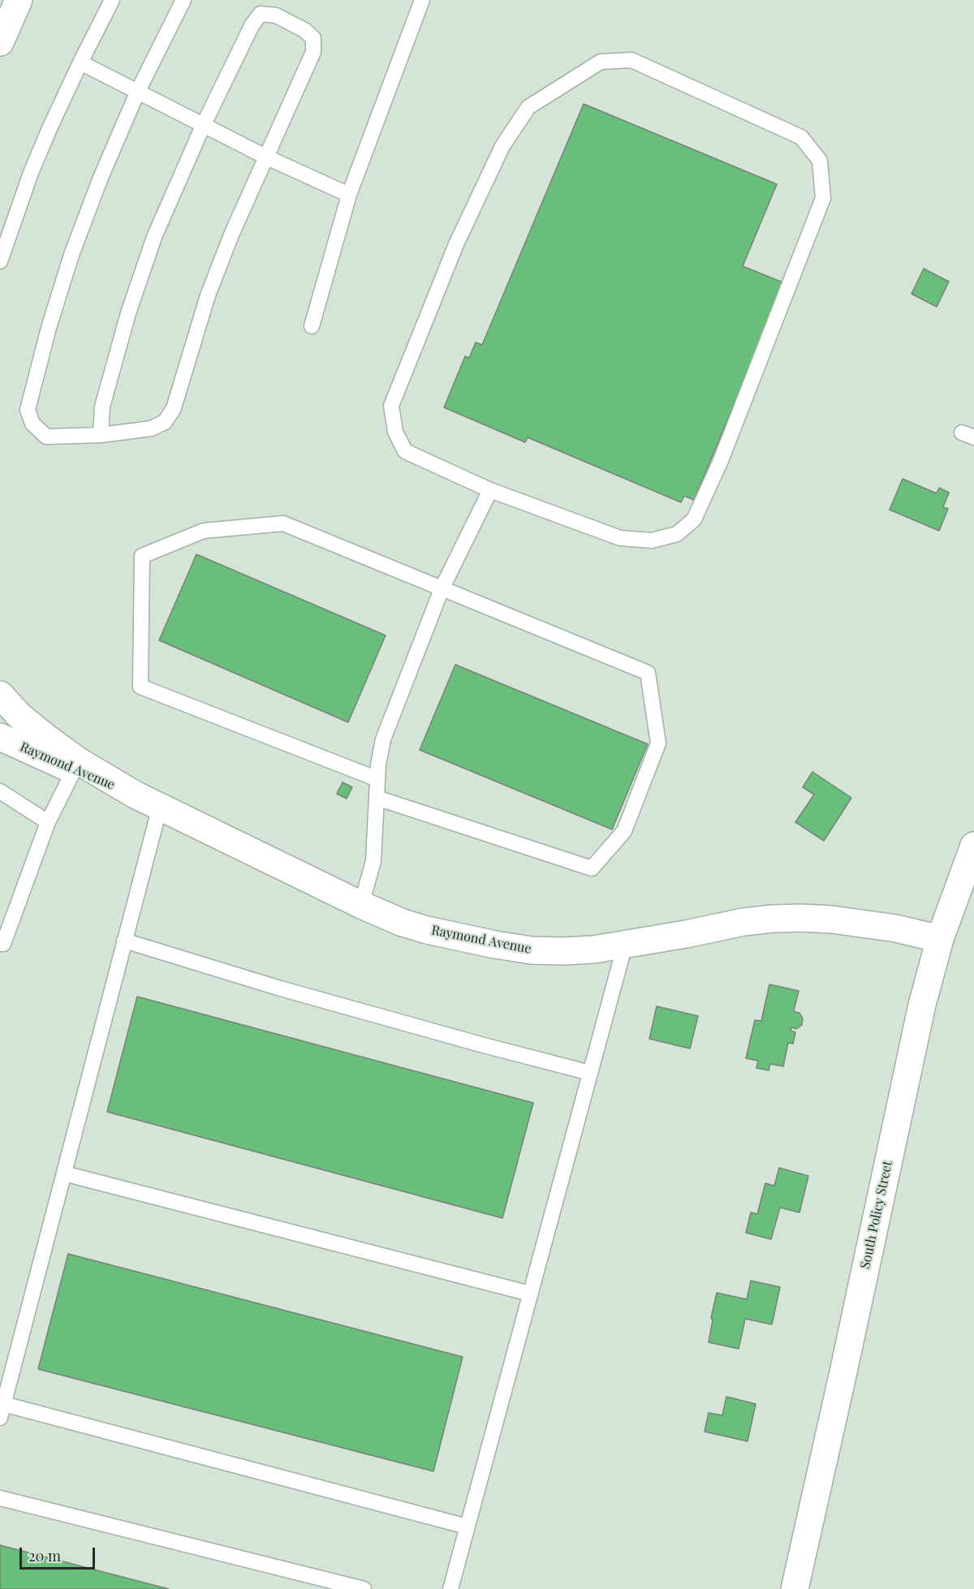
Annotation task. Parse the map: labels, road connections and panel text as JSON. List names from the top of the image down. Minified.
{"streets":{"main road":["Raymond Avenue","South Policy Street"]},"crossings":[["Raymond Avenue","South Policy Street"]],"scale_bar":"20 m"}
